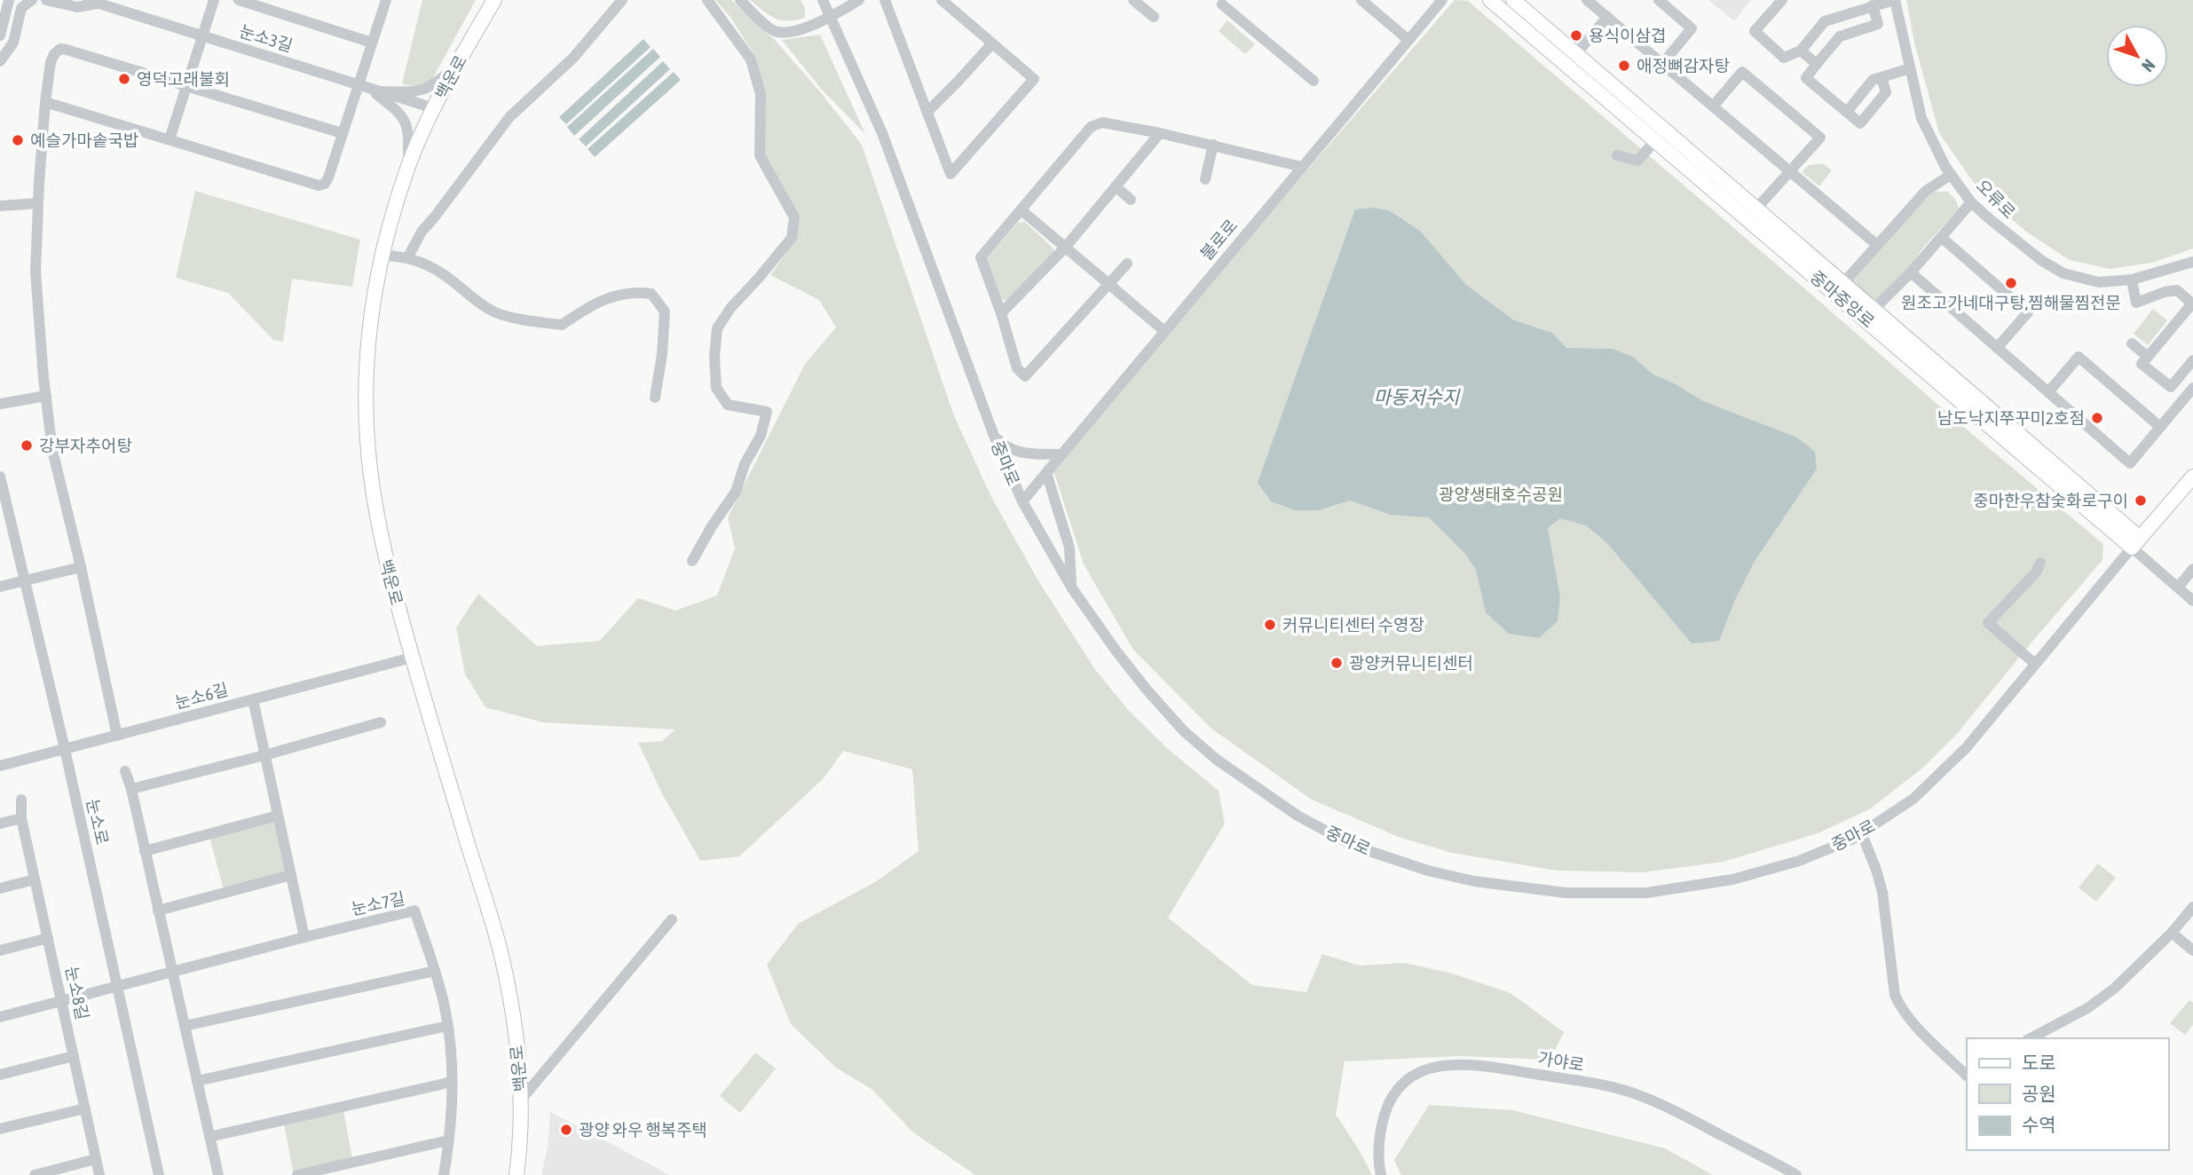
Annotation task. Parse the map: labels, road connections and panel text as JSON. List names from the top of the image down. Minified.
{"streets":{"main road":["백운로","중마중앙로","중마로"],"street":["눈소3길","오류로","불로로","눈소6길","눈소로","눈소7길","눈소8길","가야로"]},"crossings":[["눈소3길","백운로"],["백운로","눈소6길"],["불로로","중마로"],["중마중앙로","중마로"],["눈소6길","눈소로"]],"water":["마동저수지"],"parks":["광양생태호수공원"],"places":["용식이삼겹","애정뼈감자탕","영덕고래불회","예슬가마솥국밥","원조고가네대구탕,찜해물찜전문","남도낙지쭈꾸미2호점","강부자추어탕","중마한우참숯화로구이","커뮤니티센터 수영장","광양커뮤니티센터","광양 와우 행복주택"],"legend":["도로","공원","수역"],"north":"bottom right"}
